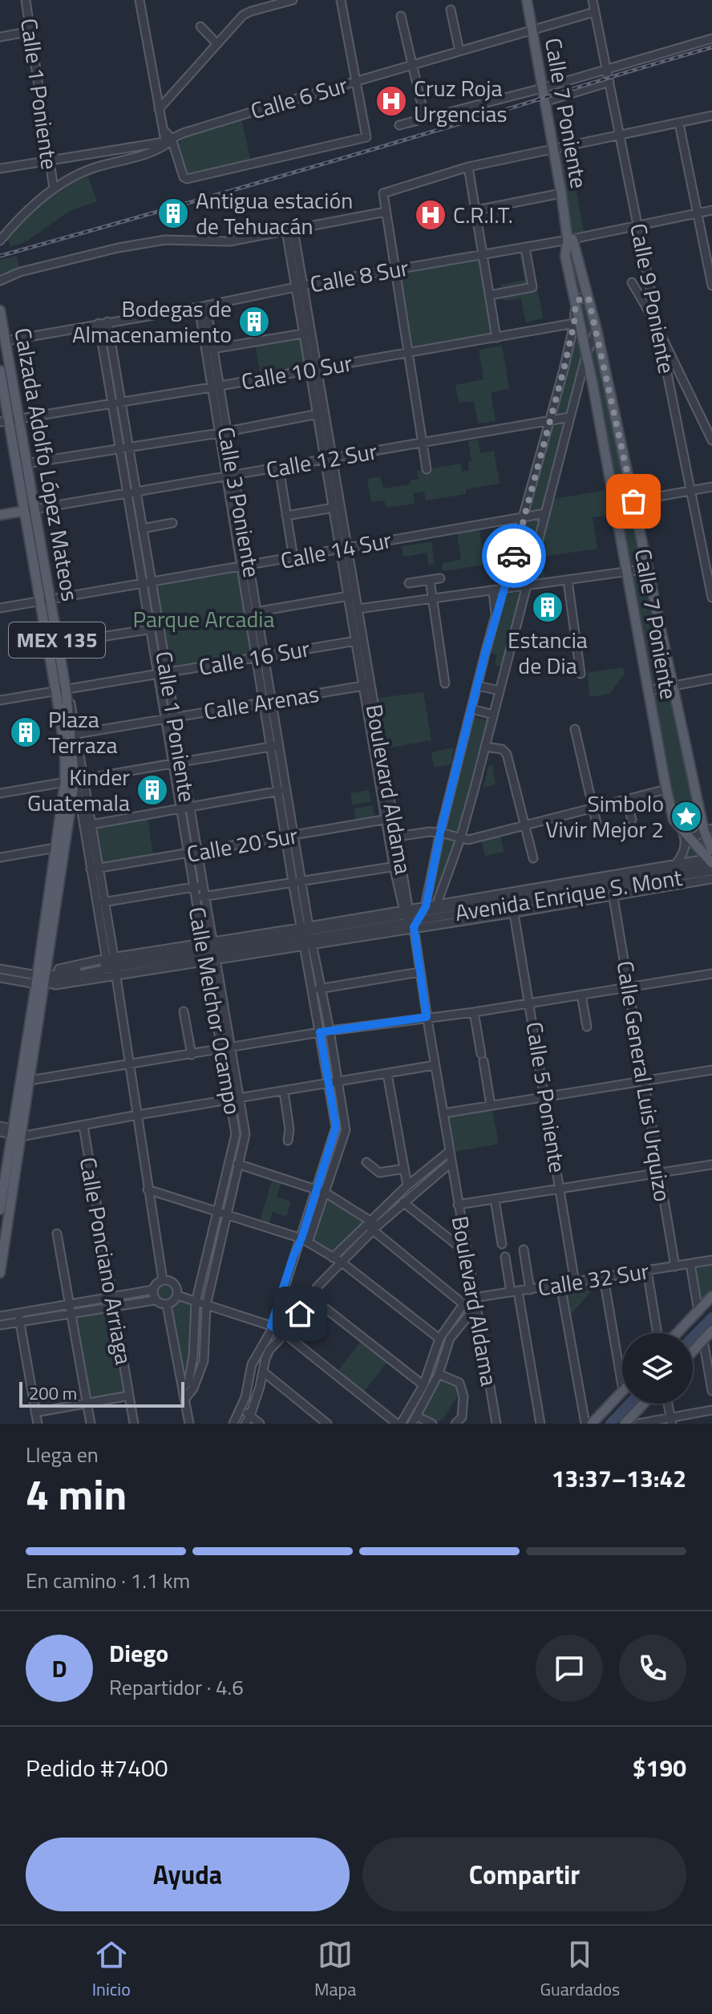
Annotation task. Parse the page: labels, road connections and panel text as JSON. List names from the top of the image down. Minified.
{"streets":{"main road":["Calle 7 Poniente","Calzada Adolfo López Mateos","MEX 135"],"street":["Calle 1 Poniente","Calle 6 Sur","Calle 8 Sur","Calle 9 Poniente","Calle 10 Sur","Calle 12 Sur","Calle 3 Poniente","Calle 14 Sur","Calle 16 Sur","Calle Arenas","Boulevard Aldama","Calle 20 Sur","Avenida Enrique S. Mont","Calle Melchor Ocampo","Calle General Luis Urquizo","Calle 5 Poniente","Calle Ponciano Arriaga","Calle 32 Sur"]},"crossings":[["Calle 1 Poniente","Calle 6 Sur"],["Calle 1 Poniente","Calle 8 Sur"],["Calle 1 Poniente","Calle 10 Sur"],["Calle 1 Poniente","Calle 12 Sur"],["Calle 1 Poniente","Calle 14 Sur"],["Calle 1 Poniente","Calle 16 Sur"],["Calle 1 Poniente","Calle Arenas"],["Calle 1 Poniente","Calle Melchor Ocampo"],["Calle 6 Sur","Calle 7 Poniente"],["Calle 6 Sur","Calle 9 Poniente"],["Calle 7 Poniente","Calle 8 Sur"],["Calle 7 Poniente","Avenida Enrique S. Mont"],["Calle 8 Sur","Calle 9 Poniente"],["Calle 8 Sur","Calzada Adolfo López Mateos"],["Calle 8 Sur","Calle 3 Poniente"],["Calle 8 Sur","Boulevard Aldama"],["Calle 10 Sur","Calzada Adolfo López Mateos"],["Calle 10 Sur","Calle 3 Poniente"],["Calle 10 Sur","Boulevard Aldama"],["Calle 12 Sur","Calzada Adolfo López Mateos"],["Calle 12 Sur","Calle 3 Poniente"],["Calle 12 Sur","Boulevard Aldama"],["Calzada Adolfo López Mateos","Calle 14 Sur"],["Calzada Adolfo López Mateos","Calle 16 Sur"],["Calle 3 Poniente","Calle 14 Sur"],["Calle 14 Sur","Boulevard Aldama"],["Calle 16 Sur","Boulevard Aldama"],["Calle Arenas","Boulevard Aldama"],["Boulevard Aldama","Calle 20 Sur"],["Boulevard Aldama","Avenida Enrique S. Mont"],["Boulevard Aldama","Calle 32 Sur"],["Calle 20 Sur","Calle Melchor Ocampo"],["Avenida Enrique S. Mont","Calle General Luis Urquizo"],["Avenida Enrique S. Mont","Calle 5 Poniente"],["Calle General Luis Urquizo","Calle 32 Sur"],["Calle 5 Poniente","Calle 32 Sur"]],"parks":["Parque Arcadia"],"places":{"hospital":["Cruz Roja Urgencias","C.R.I.T."],"building":["Antigua estación de Tehuacán","Bodegas de Almacenamiento","Estancia de Dia","Plaza Terraza","Kinder Guatemala"],"place":["Simbolo Vivir Mejor 2"]},"scale_bar":"200 m","page":{"scale":"200 m","heading":["4 min","Llega en","13:37–13:42"],"panel":["Diego","Repartidor · 4.6","Pedido #7400","$190"],"bar":"En camino · 1.1 km","round":"D","buttons":["Ayuda","Compartir"],"tabs":["Inicio","Mapa","Guardados"]}}
